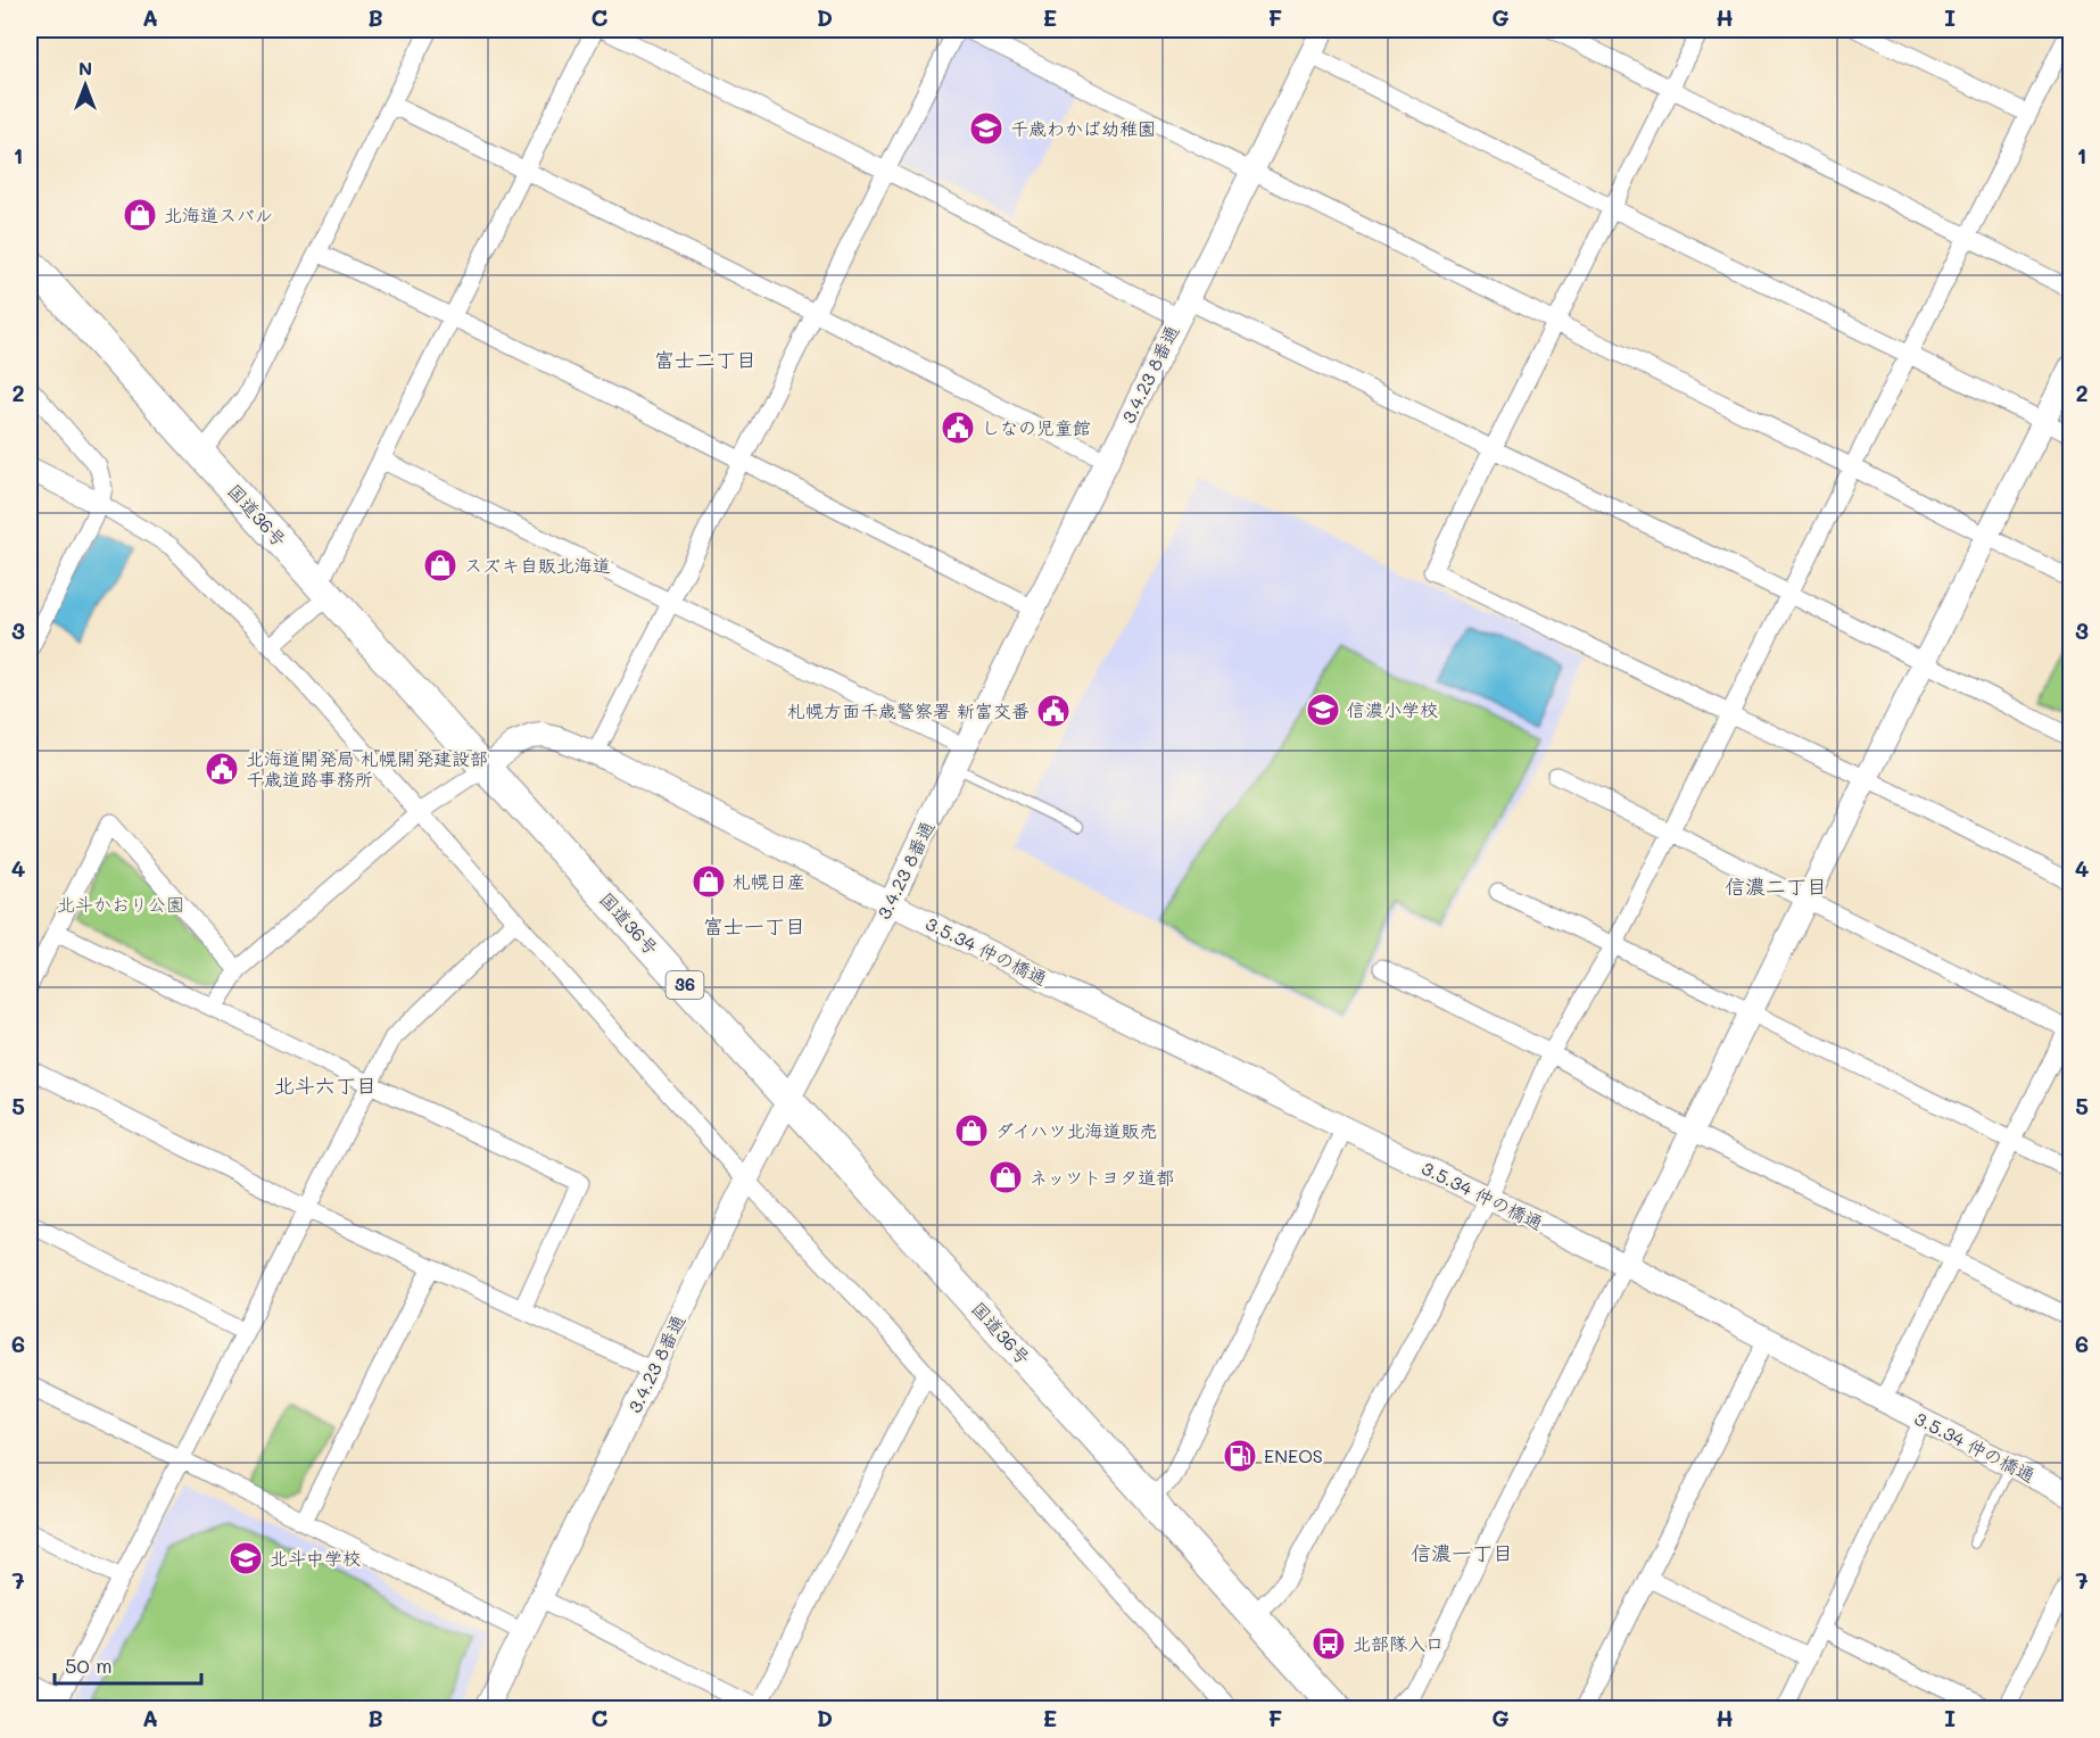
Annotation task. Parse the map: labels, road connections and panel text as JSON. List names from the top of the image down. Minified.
{"streets":{"highway":["国道36号","36"],"street":["3.4.23 8番通","3.5.34 仲の橋通"]},"crossings":[["3.4.23 8番通","国道36号"],["3.4.23 8番通","3.5.34 仲の橋通"],["国道36号","3.5.34 仲の橋通"]],"districts":["富士二丁目","信濃二丁目","富士一丁目","北斗六丁目","信濃一丁目"],"parks":["北斗かおり公園"],"places":{"school or university":["千歳わかば幼稚園","信濃小学校","北斗中学校"],"shop":["北海道スバル","スズキ自販北海道","札幌日産","ダイハツ北海道販売","ネッツトヨタ道都"],"public building":["しなの児童館","札幌方面千歳警察署 新富交番","北海道開発局 札幌開発建設部 千歳道路事務所"],"fuel station":["ENEOS"],"bus stop":["北部隊入口"]},"scale_bar":"50 m","north":"top","grid":{"columns":["A","B","C","D","E","F","G","H","I"],"rows":["1","2","3","4","5","6","7"]}}
